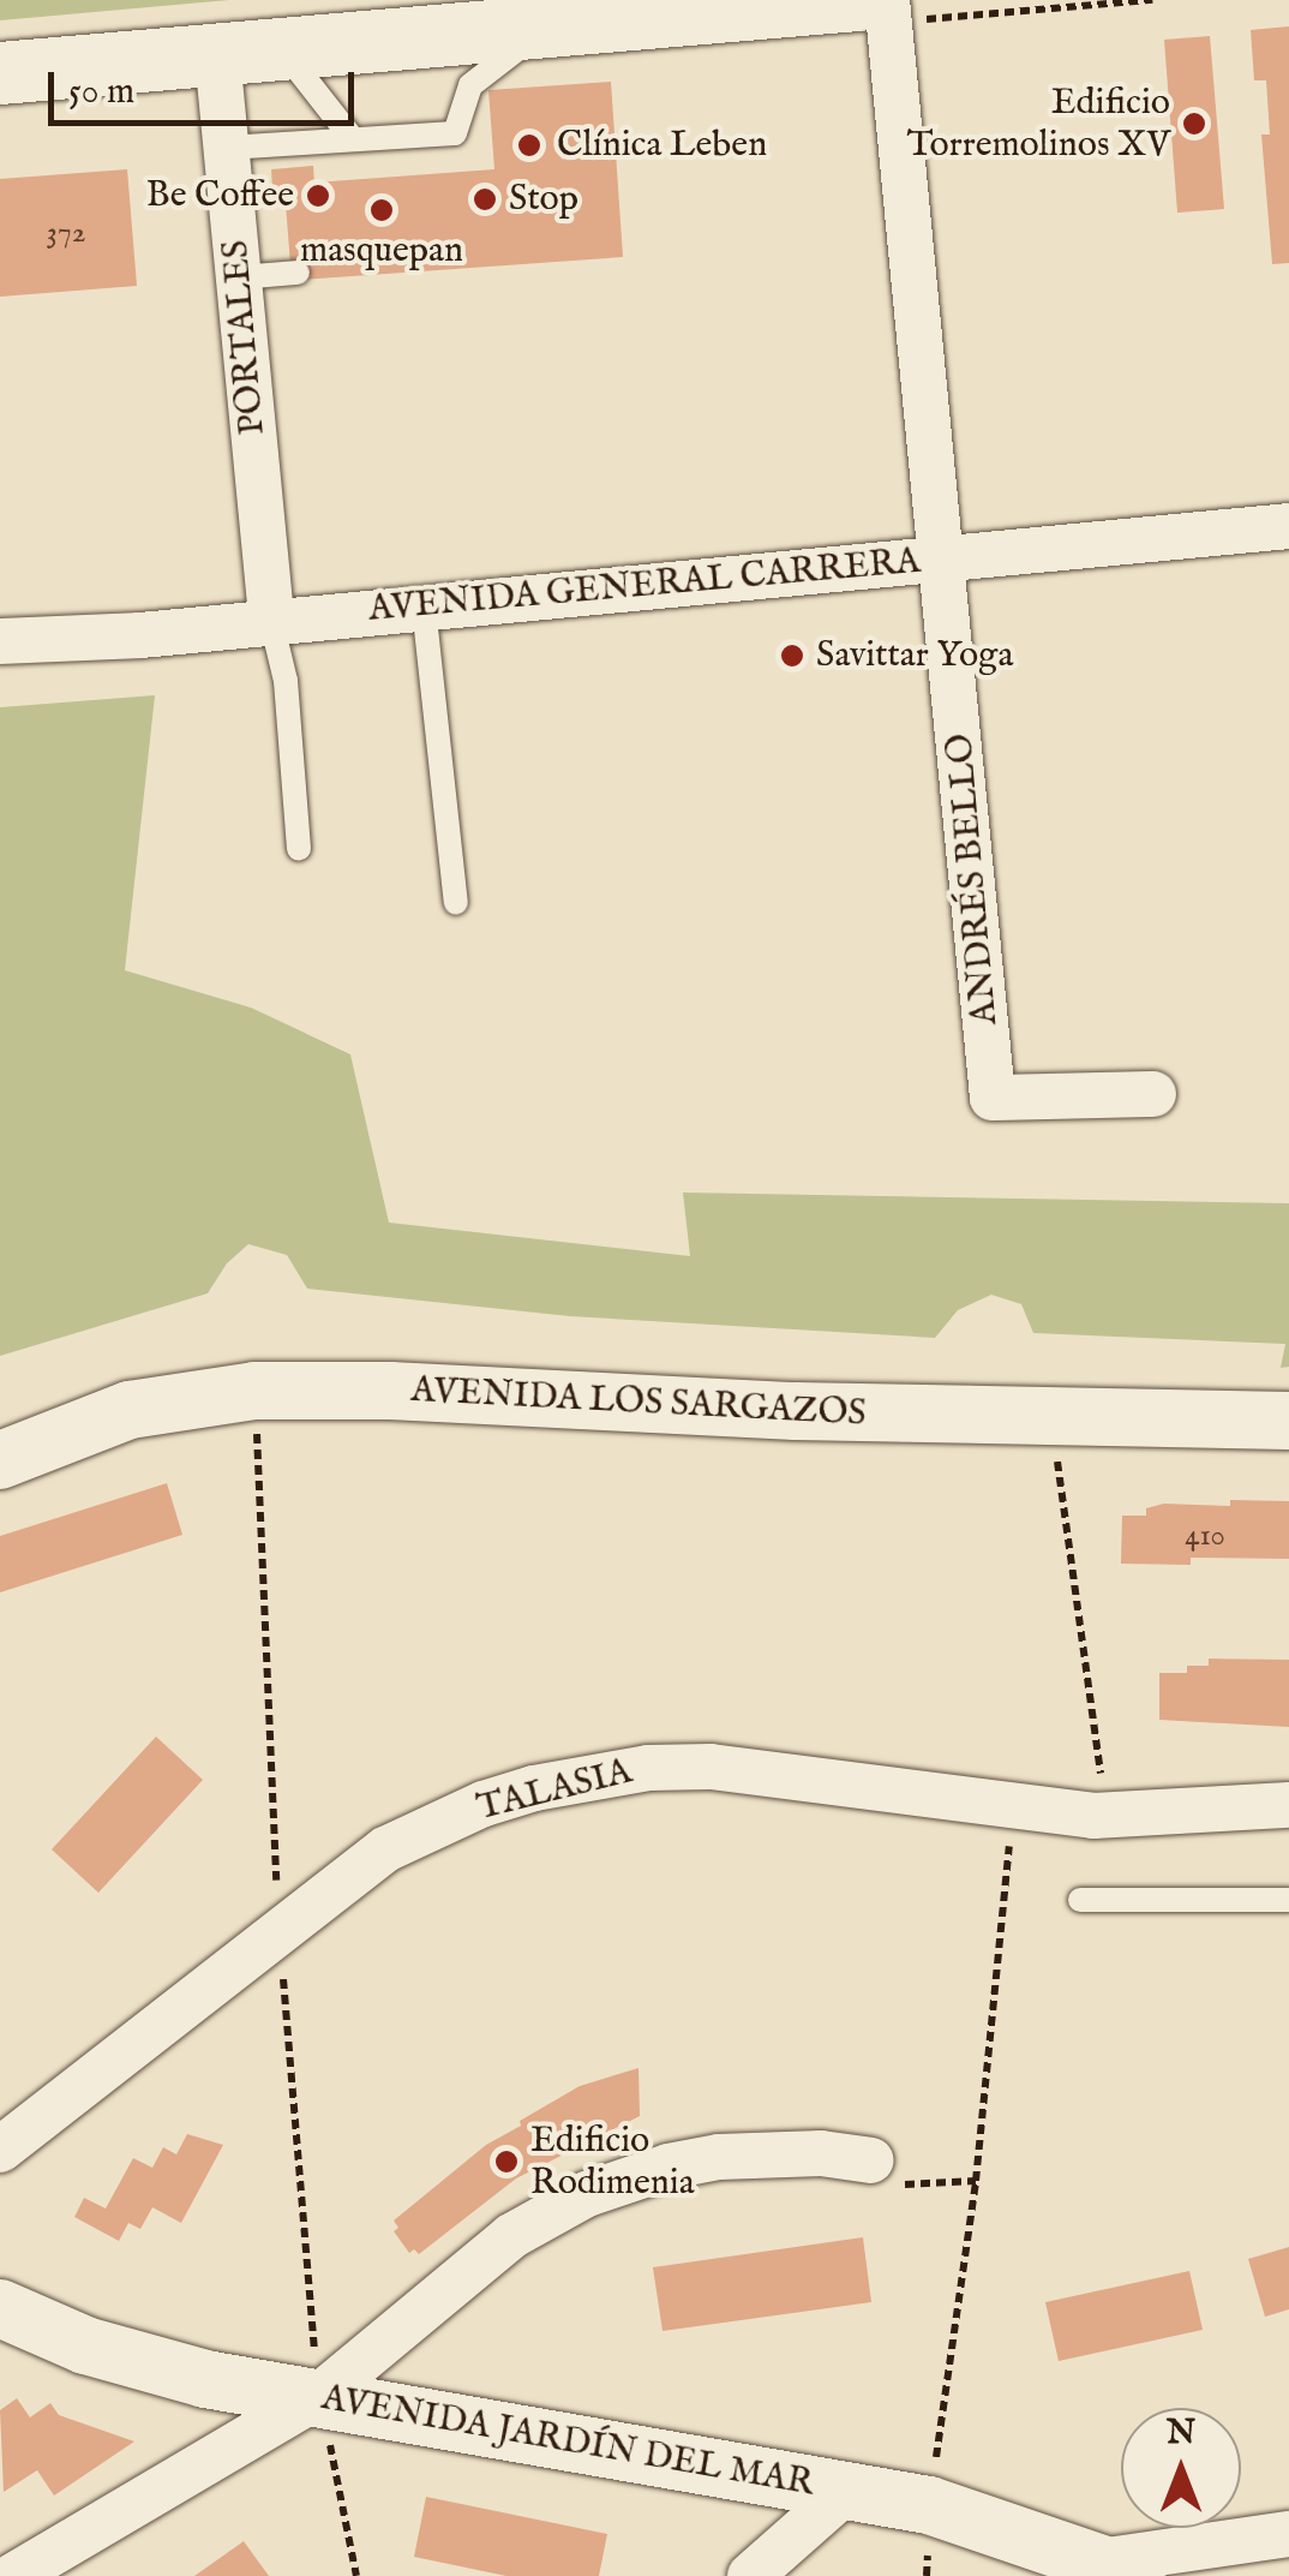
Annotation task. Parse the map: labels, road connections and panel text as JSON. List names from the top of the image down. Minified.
{"streets":{"street":["PORTALES","AVENIDA GENERAL CARRERA","ANDRÉS BELLO","AVENIDA LOS SARGAZOS","TALASIA","AVENIDA JARDÍN DEL MAR"]},"crossings":[["PORTALES","AVENIDA GENERAL CARRERA"],["AVENIDA GENERAL CARRERA","ANDRÉS BELLO"]],"places":["Edificio Torremolinos XV","Clínica Leben","Be Coffee","Stop","masquepan","Savittar Yoga","Edificio Rodimenia"],"house_numbers":["372","410"],"scale_bar":"50 m","north":"top"}
